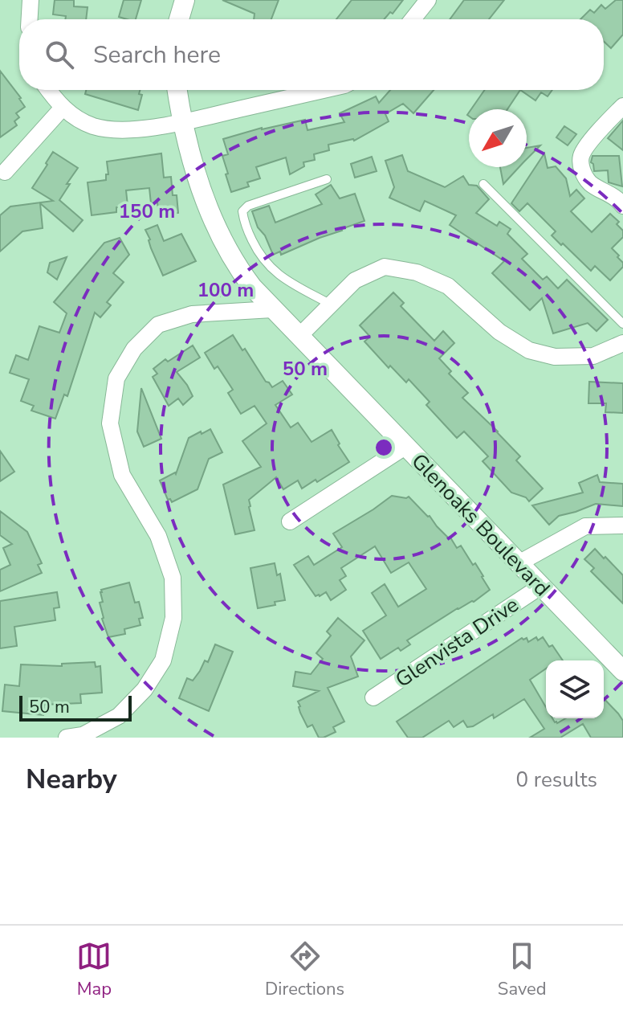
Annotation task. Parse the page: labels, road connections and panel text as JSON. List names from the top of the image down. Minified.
{"streets":{"street":["Glenoaks Boulevard","Glenvista Drive"]},"crossings":[["Glenoaks Boulevard","Glenvista Drive"]],"scale_bar":"50 m","north":"bottom left","page":{"search":"Search here","scale":"50 m","heading":["Nearby","0 results"],"nav":["Map","Directions","Saved"]},"rings":["150 m","100 m","50 m"]}
